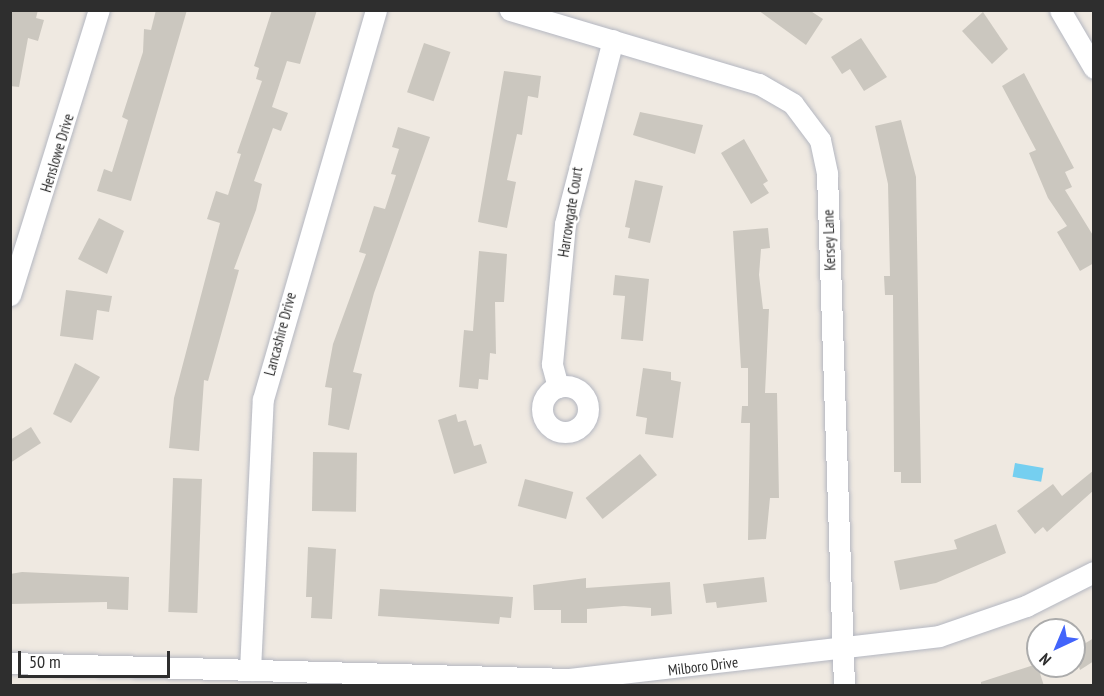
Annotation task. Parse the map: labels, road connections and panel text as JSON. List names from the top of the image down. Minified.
{"streets":{"street":["Henslowe Drive","Harrowgate Court","Kersey Lane","Lancashire Drive","Milboro Drive"]},"crossings":[["Harrowgate Court","Kersey Lane"],["Kersey Lane","Milboro Drive"],["Lancashire Drive","Milboro Drive"]],"scale_bar":"50 m","north":"bottom left"}
